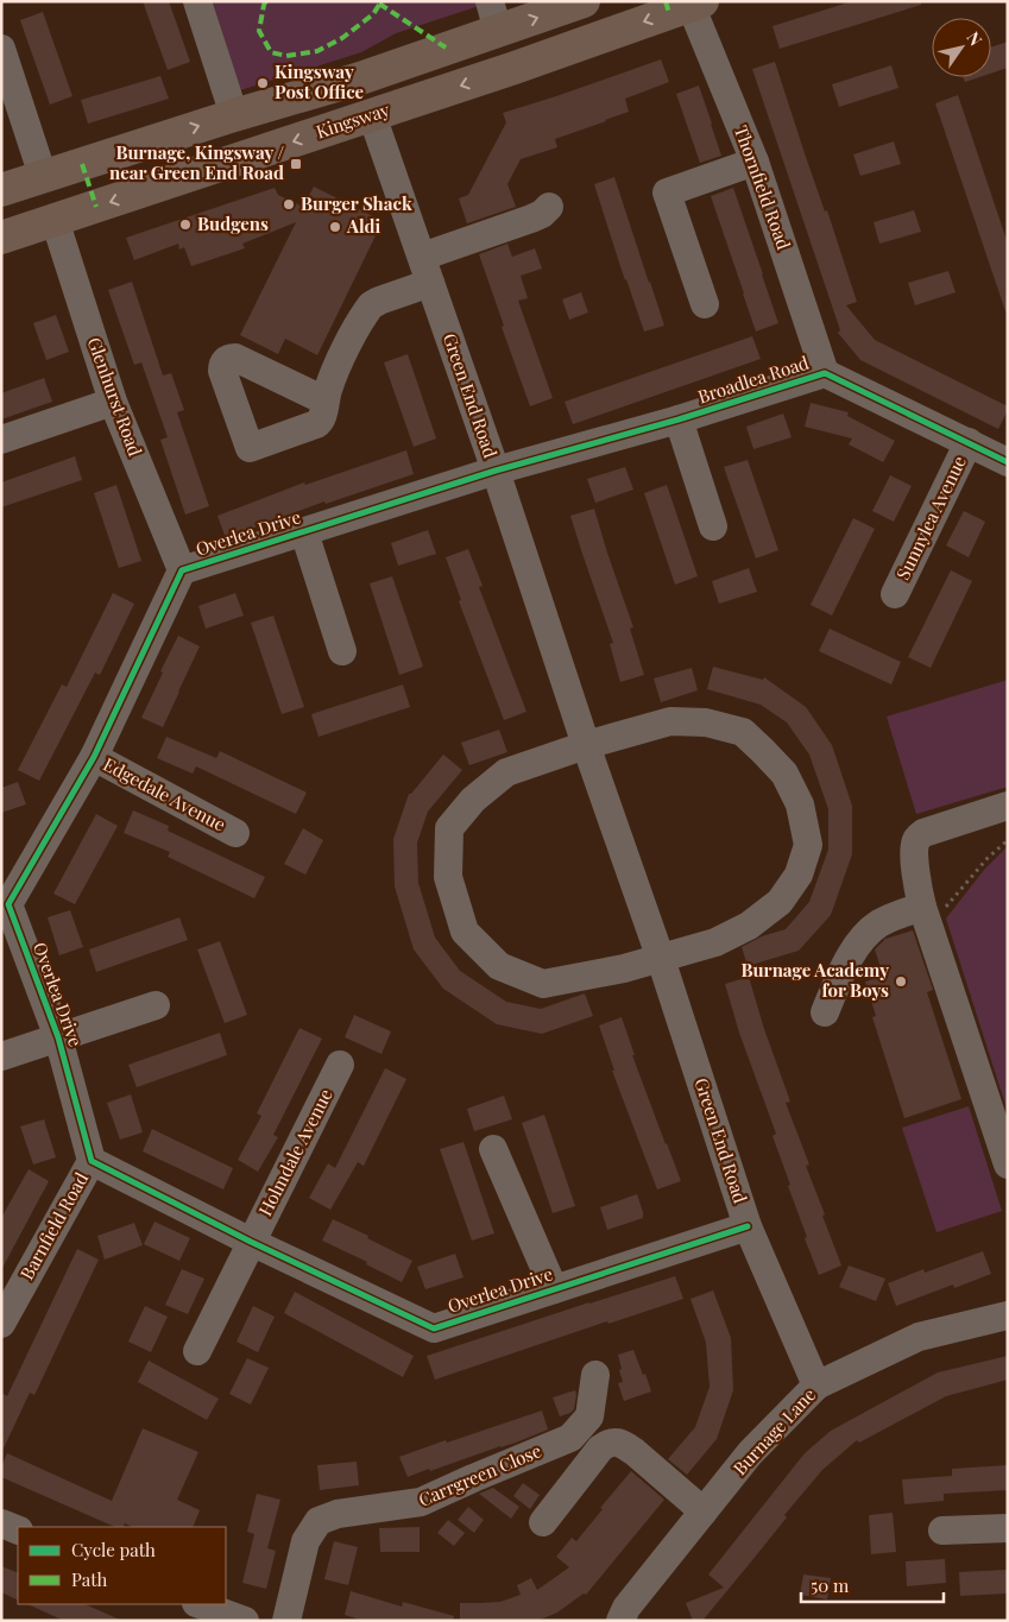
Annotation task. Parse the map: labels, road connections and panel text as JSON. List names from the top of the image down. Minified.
{"streets":{"highway":["Kingsway"],"street":["Thornfield Road","Broadlea Road","Green End Road","Glenhurst Road","Sunnylea Avenue","Overlea Drive","Edgedale Avenue","Holmdale Avenue","Barnfield Road","Burnage Lane","Carrgreen Close"]},"crossings":[["Kingsway","Thornfield Road"],["Kingsway","Green End Road"],["Kingsway","Glenhurst Road"],["Thornfield Road","Broadlea Road"],["Broadlea Road","Green End Road"],["Broadlea Road","Sunnylea Avenue"],["Broadlea Road","Overlea Drive"],["Green End Road","Overlea Drive"],["Green End Road","Burnage Lane"],["Glenhurst Road","Overlea Drive"],["Overlea Drive","Edgedale Avenue"],["Overlea Drive","Holmdale Avenue"],["Overlea Drive","Barnfield Road"]],"places":{"other":["Kingsway Post Office","Burger Shack","Budgens","Aldi","Burnage Academy for Boys"],"transit":["Burnage, Kingsway / near Green End Road"]},"legend":["Cycle path","Path"],"scale_bar":"50 m","north":"top right"}
